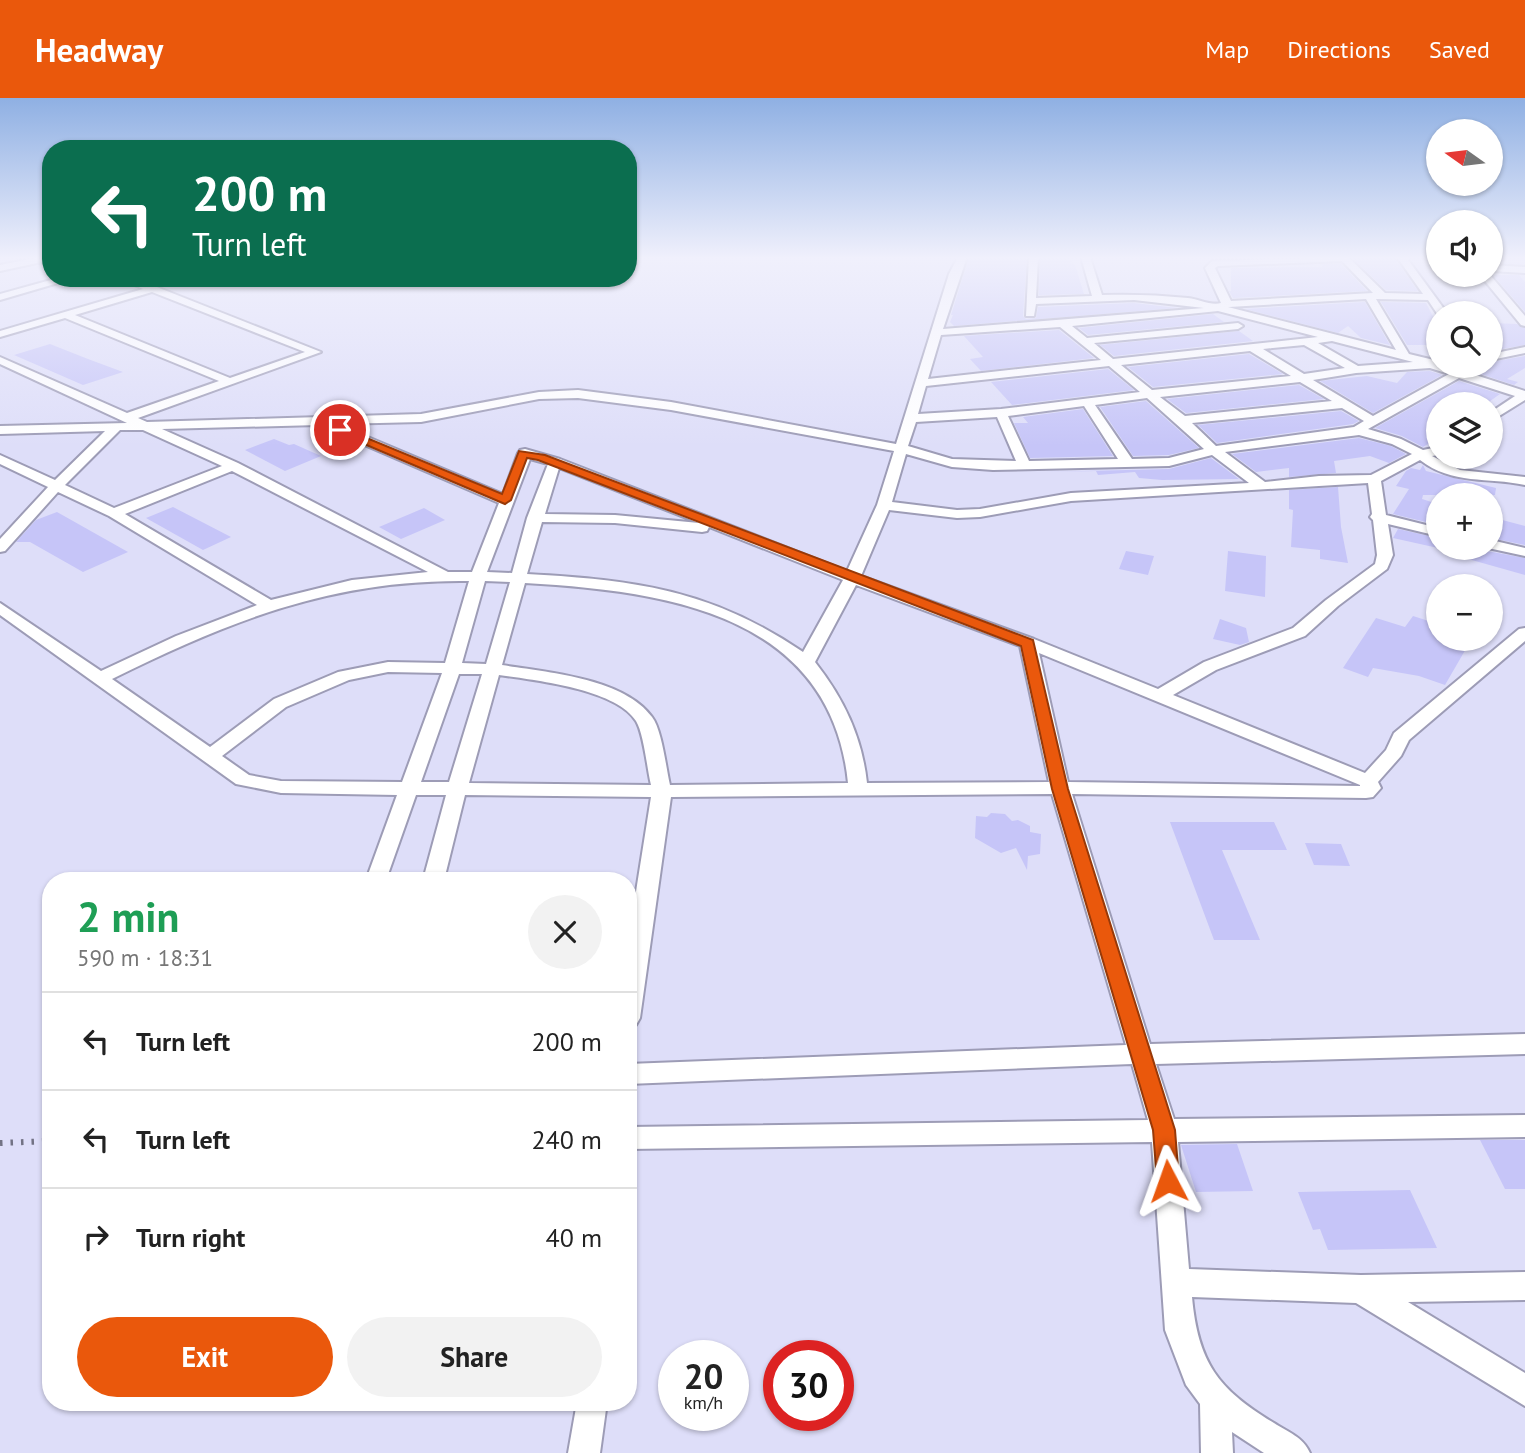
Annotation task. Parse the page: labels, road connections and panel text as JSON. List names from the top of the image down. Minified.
{"north":"left","page":{"header":"Headway","nav":["Map","Directions","Saved"],"map_buttons":["+","−"],"turn":["200 m","Turn left"],"heading":["2 min","590 m · 18:31"],"list":[{"name":"Turn left","value":"200 m"},{"name":"Turn left","value":"240 m"},{"name":"Turn right","value":"40 m"}],"buttons":["Exit","Share"],"speed":"20 km/h","limit":"30"}}
